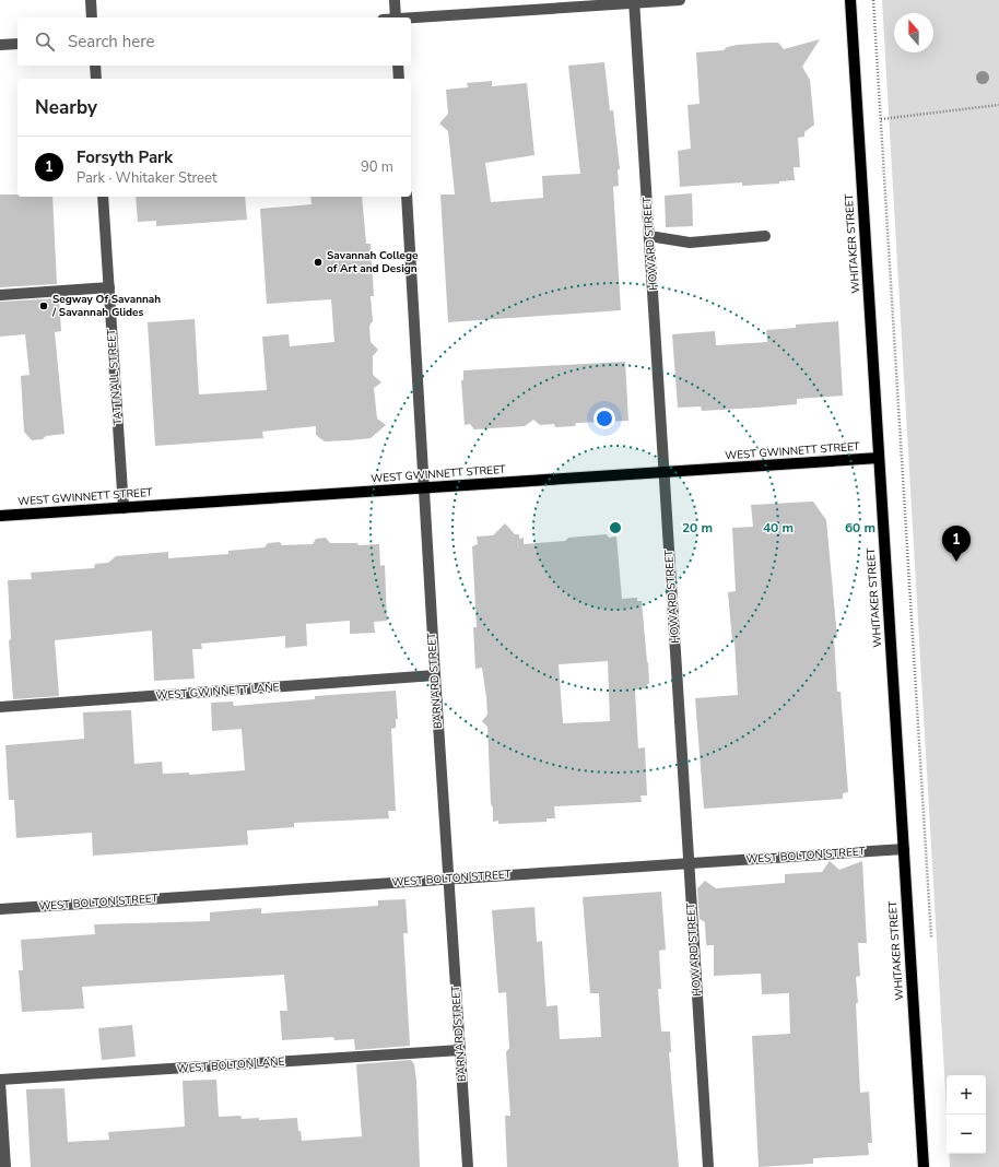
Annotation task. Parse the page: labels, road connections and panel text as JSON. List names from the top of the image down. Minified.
{"streets":{"main road":["WHITAKER STREET","WEST GWINNETT STREET"],"street":["HOWARD STREET","TATTNALL STREET","BARNARD STREET","WEST GWINNETT LANE","WEST BOLTON STREET","WEST BOLTON LANE"]},"crossings":[["HOWARD STREET","WEST GWINNETT STREET"],["HOWARD STREET","WEST BOLTON STREET"],["WHITAKER STREET","WEST GWINNETT STREET"],["WHITAKER STREET","WEST BOLTON STREET"],["TATTNALL STREET","WEST GWINNETT STREET"],["WEST GWINNETT STREET","BARNARD STREET"],["BARNARD STREET","WEST GWINNETT LANE"],["BARNARD STREET","WEST BOLTON STREET"],["BARNARD STREET","WEST BOLTON LANE"]],"places":["Savannah College of Art and Design","Segway Of Savannah / Savannah Glides"],"north":"top","page":{"search":"Search here","heading":"Nearby","list":[{"mark":"1","name":"Forsyth Park","note":"Park · Whitaker Street","value":"90 m"}],"pins":"1","map_buttons":["+","−"]},"rings":["20 m","40 m","60 m"]}
